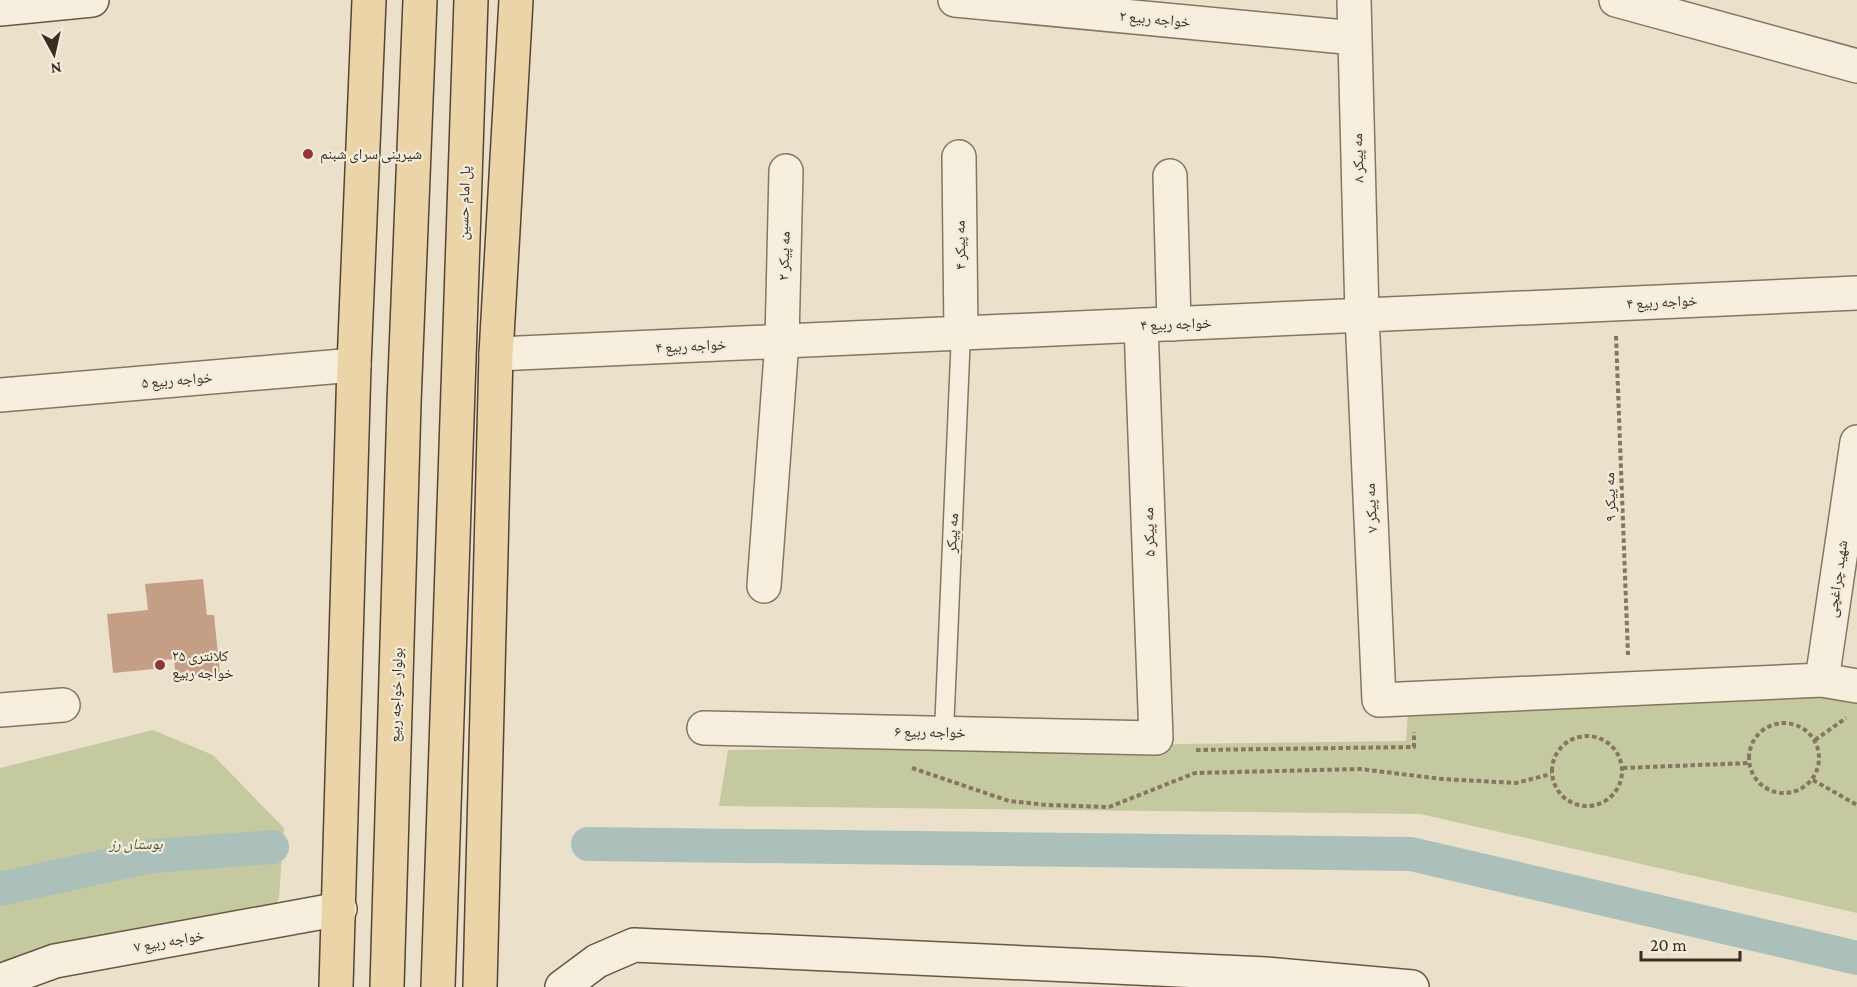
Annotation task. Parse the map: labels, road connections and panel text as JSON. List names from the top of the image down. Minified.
{"streets":{"main road":["پل امام حسین","بولوار خواجه ربیع"],"street":["خواجه ربیع ۲","مه پیکر ۸","مه پیکر ۴","مه پیکر ۲","خواجه ربیع ۴","خواجه ربیع ۵","مه پیکر ۷","مه پیکر ۵","شهید چراغچی","خواجه ربیع ۶","خواجه ربیع ۷"],"lane":["مه پیکر"],"path":["مه پیکر ۹"]},"crossings":[["خواجه ربیع ۲","مه پیکر ۸"],["مه پیکر ۸","خواجه ربیع ۴"],["مه پیکر ۸","مه پیکر ۷"],["مه پیکر ۴","خواجه ربیع ۴"],["مه پیکر ۴","مه پیکر"],["مه پیکر ۲","خواجه ربیع ۴"],["خواجه ربیع ۴","مه پیکر ۹"],["خواجه ربیع ۴","مه پیکر ۷"],["خواجه ربیع ۴","مه پیکر ۵"],["خواجه ربیع ۴","مه پیکر"],["مه پیکر ۹","مه پیکر ۷"],["مه پیکر ۵","خواجه ربیع ۶"],["مه پیکر","خواجه ربیع ۶"]],"parks":["بوستان رز"],"places":["شیرینی سرای شبنم","کلانتری ٢۵ خواجه ربیع"],"scale_bar":"20 m","north":"bottom"}
